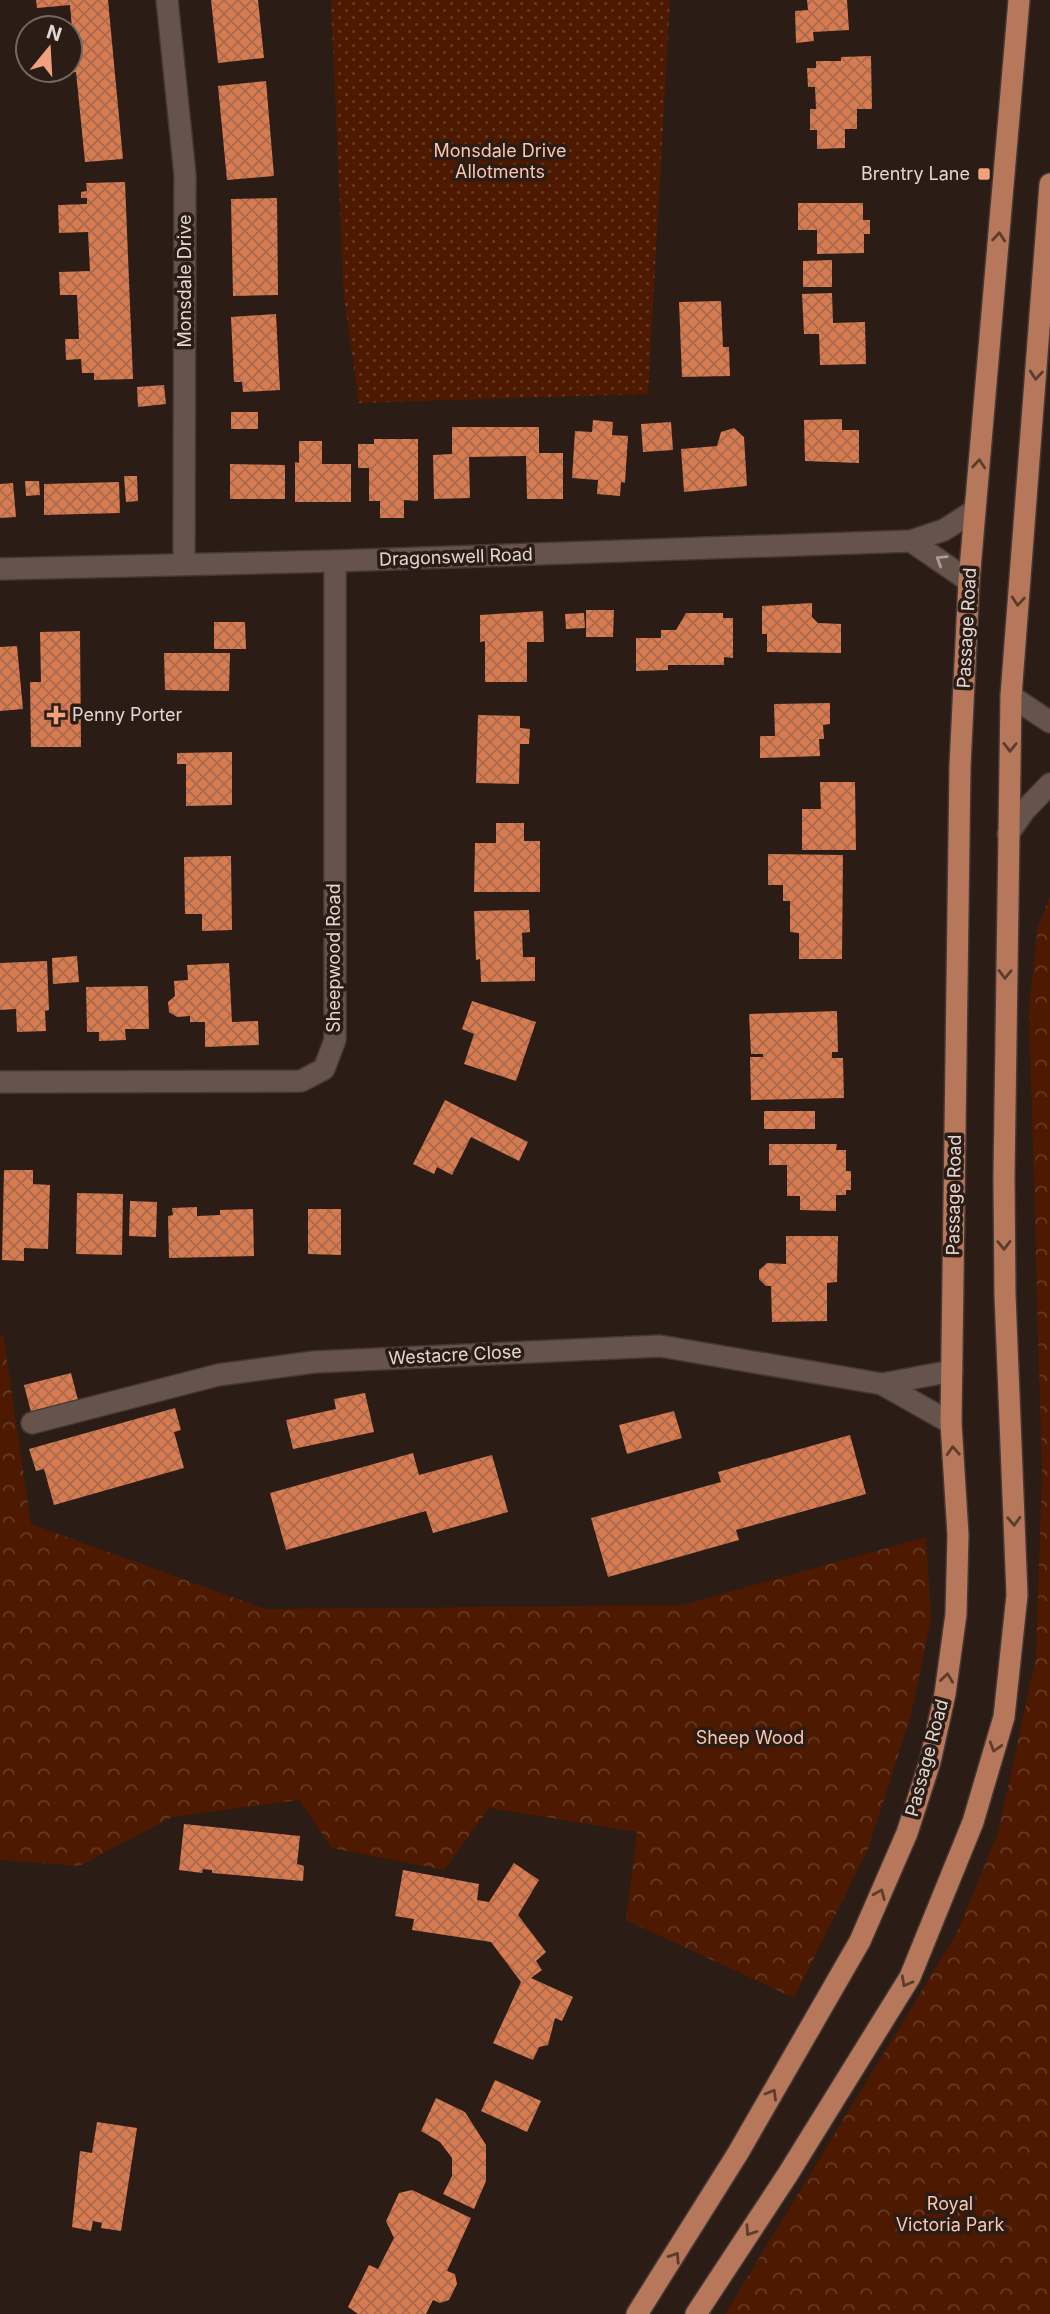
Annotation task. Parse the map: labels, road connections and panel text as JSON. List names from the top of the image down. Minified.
{"streets":{"main road":["Passage Road"],"street":["Monsdale Drive","Dragonswell Road","Sheepwood Road","Westacre Close"]},"crossings":[["Monsdale Drive","Dragonswell Road"],["Dragonswell Road","Passage Road"],["Dragonswell Road","Sheepwood Road"],["Passage Road","Westacre Close"]],"parks":["Monsdale Drive Allotments","Sheep Wood","Royal Victoria Park"],"places":{"transit":["Brentry Lane"],"health":["Penny Porter"]},"north":"top"}
